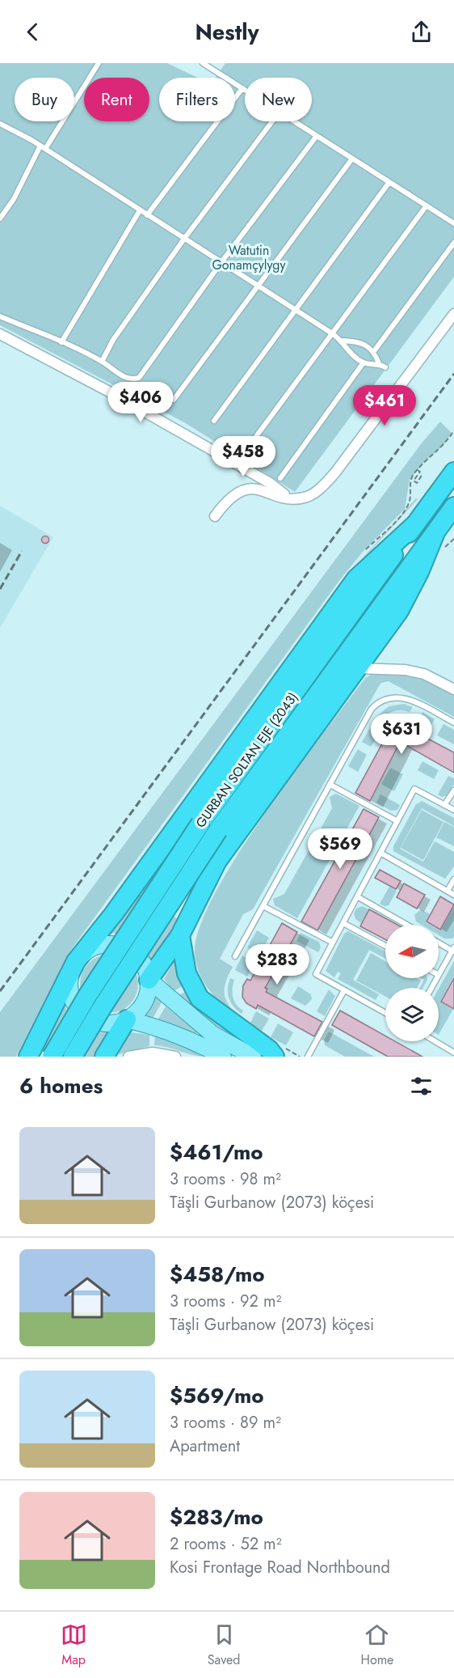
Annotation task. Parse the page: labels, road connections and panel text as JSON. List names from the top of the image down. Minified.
{"streets":{"highway":["GURBAN SOLTAN EJE (2043)"]},"parks":["Watutin Gonamçylygy"],"north":"left","page":{"header":"Nestly","chip":["Buy","Rent","Filters","New"],"price":["$406","$461","$458","$631","$569","$283"],"heading":"6 homes","list":[{"name":"$461/mo","note":"3 rooms · 98 m² · Täşli Gurbanow (2073) köçesi"},{"name":"$458/mo","note":"3 rooms · 92 m² · Täşli Gurbanow (2073) köçesi"},{"name":"$569/mo","note":"3 rooms · 89 m² · Apartment"},{"name":"$283/mo","note":"2 rooms · 52 m² · Kosi Frontage Road Northbound"}],"tabs":["Map","Saved","Home"]}}
